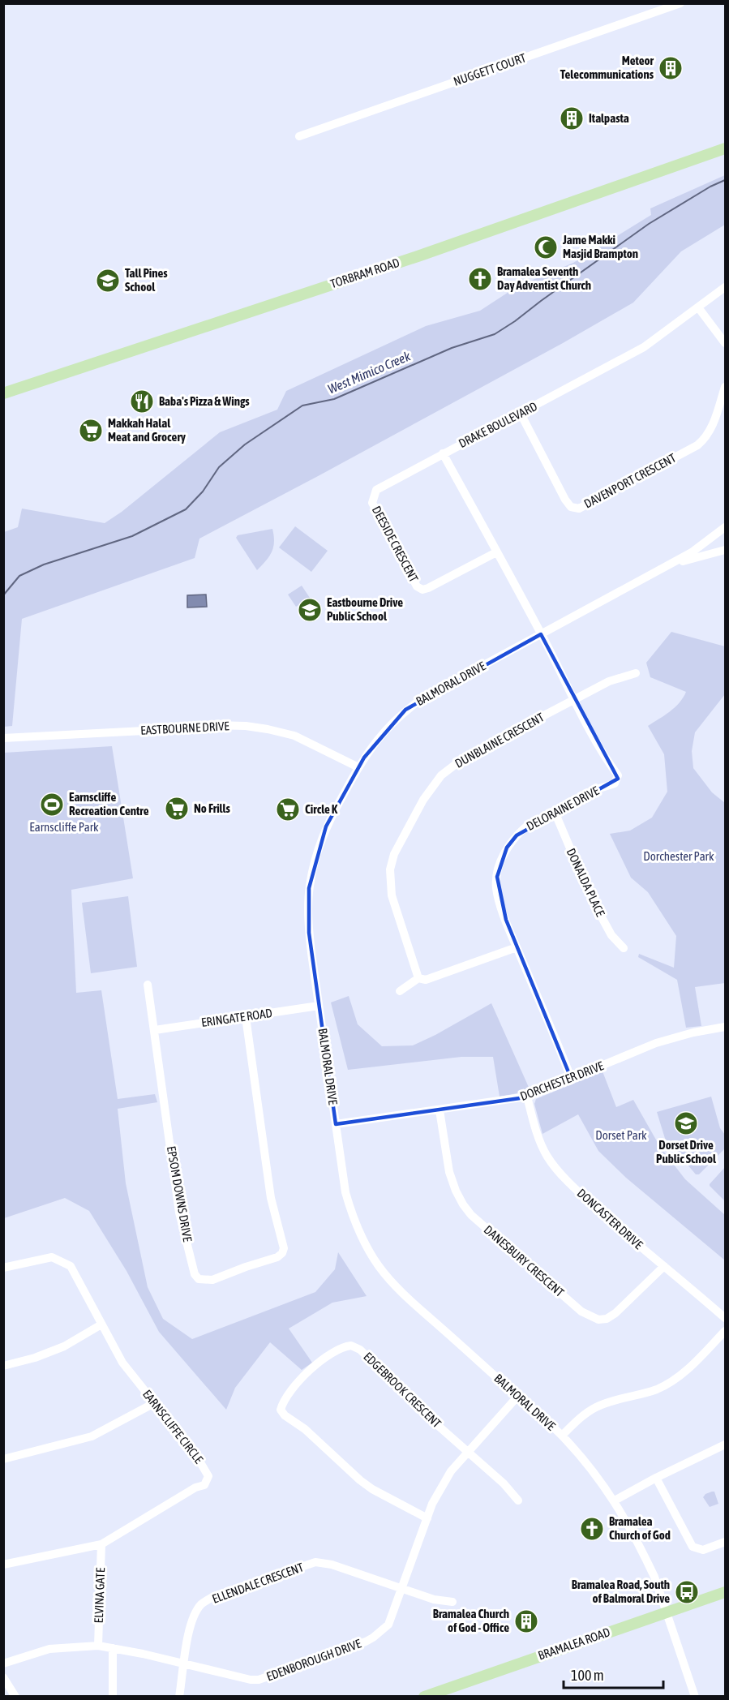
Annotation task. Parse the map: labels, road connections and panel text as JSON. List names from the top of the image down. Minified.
{"streets":{"main road":["TORBRAM ROAD","BRAMALEA ROAD"],"street":["NUGGETT COURT","DRAKE BOULEVARD","DAVENPORT CRESCENT","DEESIDE CRESCENT","BALMORAL DRIVE","EASTBOURNE DRIVE","DUNBLAINE CRESCENT","DELORAINE DRIVE","DONALDA PLACE","ERINGATE ROAD","DORCHESTER DRIVE","EPSOM DOWNS DRIVE","DONCASTER DRIVE","DANESBURY CRESCENT","EDGEBROOK CRESCENT","EARNSCLIFFE CIRCLE","ELLENDALE CRESCENT","ELVINA GATE","EDENBOROUGH DRIVE"]},"crossings":[["DRAKE BOULEVARD","DAVENPORT CRESCENT"],["DRAKE BOULEVARD","DEESIDE CRESCENT"],["BALMORAL DRIVE","EASTBOURNE DRIVE"],["BALMORAL DRIVE","DELORAINE DRIVE"],["BALMORAL DRIVE","ERINGATE ROAD"],["BALMORAL DRIVE","DORCHESTER DRIVE"],["BALMORAL DRIVE","BRAMALEA ROAD"],["BALMORAL DRIVE","EDENBOROUGH DRIVE"],["DUNBLAINE CRESCENT","DELORAINE DRIVE"],["DELORAINE DRIVE","DONALDA PLACE"],["DELORAINE DRIVE","DORCHESTER DRIVE"],["ERINGATE ROAD","EPSOM DOWNS DRIVE"],["DORCHESTER DRIVE","DONCASTER DRIVE"],["DORCHESTER DRIVE","DANESBURY CRESCENT"],["DONCASTER DRIVE","DANESBURY CRESCENT"],["EDGEBROOK CRESCENT","EDENBOROUGH DRIVE"],["EARNSCLIFFE CIRCLE","ELVINA GATE"],["ELLENDALE CRESCENT","EDENBOROUGH DRIVE"],["ELVINA GATE","EDENBOROUGH DRIVE"]],"water":["West Mimico Creek"],"parks":["Earnscliffe Park","Dorchester Park","Dorset Park"],"places":{"building":["Meteor Telecommunications","Italpasta","Bramalea Church of God - Office"],"mosque":["Jame Makki Masjid Brampton"],"church":["Bramalea Seventh Day Adventist Church","Bramalea Church of God"],"school or university":["Tall Pines School","Eastbourne Drive Public School","Dorset Drive Public School"],"restaurant":["Baba's Pizza & Wings"],"supermarket":["Makkah Halal Meat and Grocery","No Frills","Circle K"],"sports":["Earnscliffe Recreation Centre"],"bus stop":["Bramalea Road, South of Balmoral Drive"]},"scale_bar":"100 m"}
